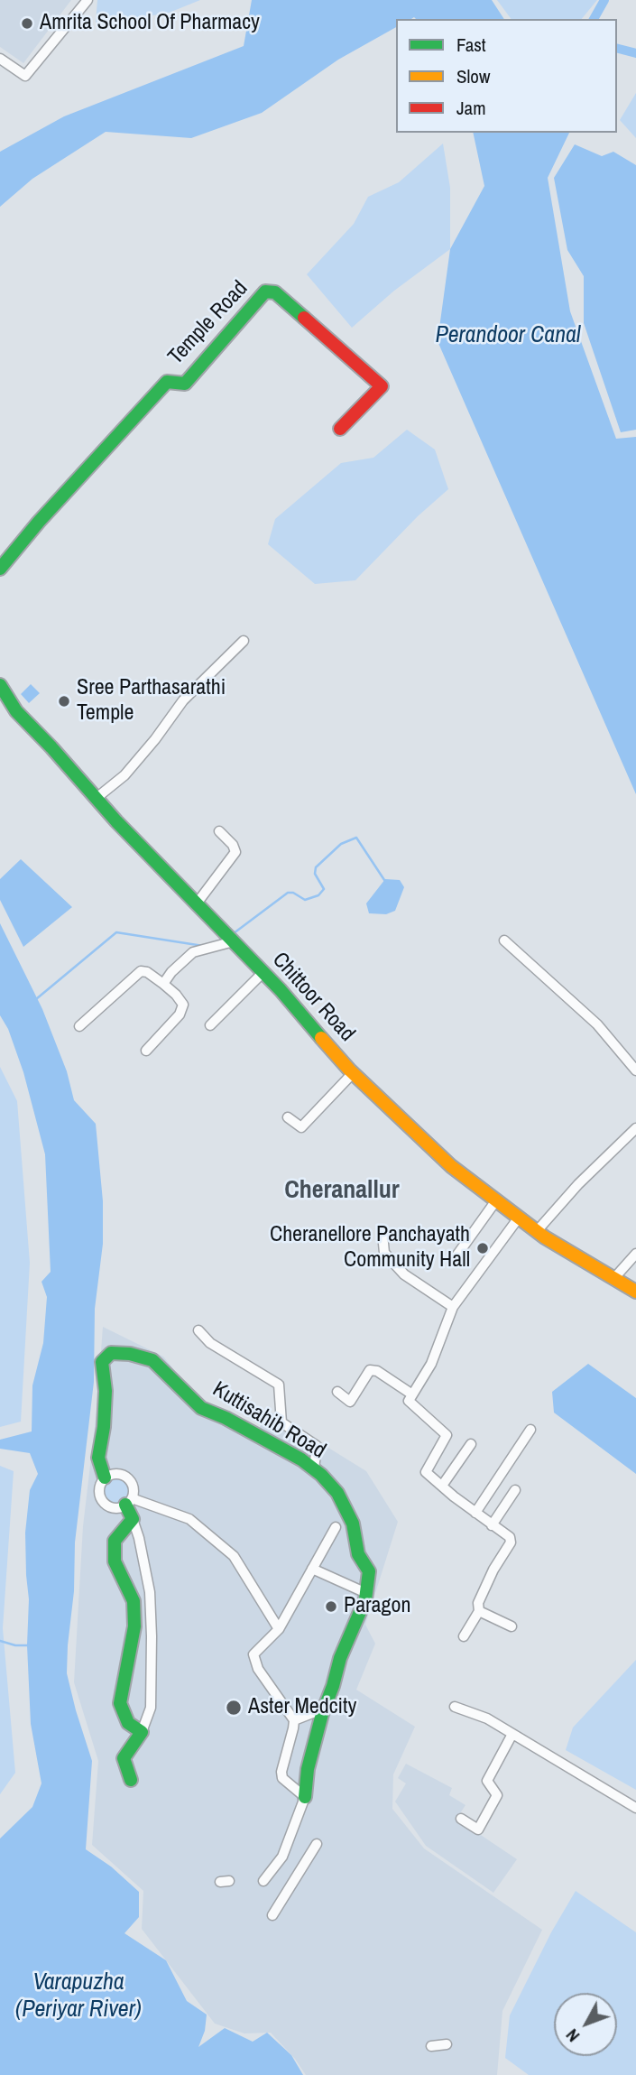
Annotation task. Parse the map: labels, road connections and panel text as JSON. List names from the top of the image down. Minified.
{"streets":{"street":["Temple Road","Chittoor Road","Kuttisahib Road"]},"districts":["Cheranallur"],"water":["Perandoor Canal","Varapuzha (Periyar River)"],"places":["Amrita School Of Pharmacy","Sree Parthasarathi Temple","Cheranellore Panchayath Community Hall","Paragon","Aster Medcity"],"legend":["Fast","Slow","Jam"],"north":"bottom left"}
